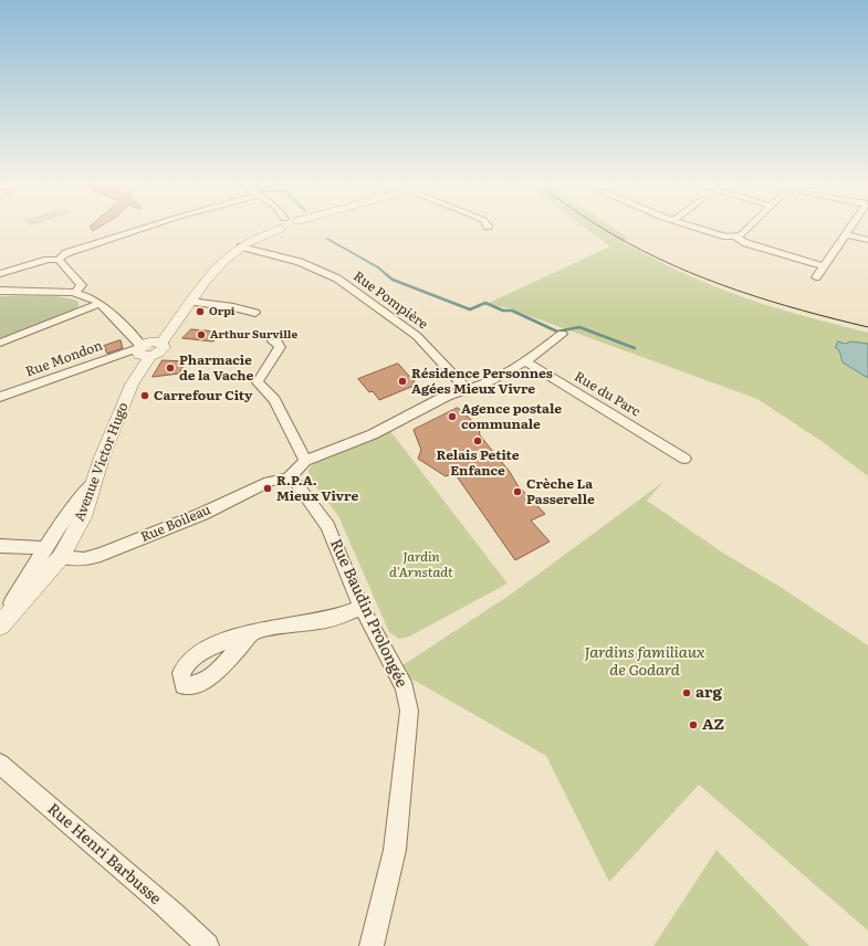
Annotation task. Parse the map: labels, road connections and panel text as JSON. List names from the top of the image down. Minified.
{"streets":{"street":["Rue Pompière","Rue Mondon","Rue du Parc","Avenue Victor Hugo","Rue Boileau","Rue Baudin Prolongée","Rue Henri Barbusse"]},"crossings":[["Rue Mondon","Avenue Victor Hugo"],["Avenue Victor Hugo","Rue Boileau"],["Rue Boileau","Rue Baudin Prolongée"]],"parks":["Jardin d'Arnstadt","Jardins familiaux de Godard"],"places":["Orpi","Arthur Surville","Pharmacie de la Vache","Résidence Personnes Agées Mieux Vivre","Carrefour City","Agence postale communale","Relais Petite Enfance","R.P.A. Mieux Vivre","Crèche La Passerelle","arg","AZ"]}
